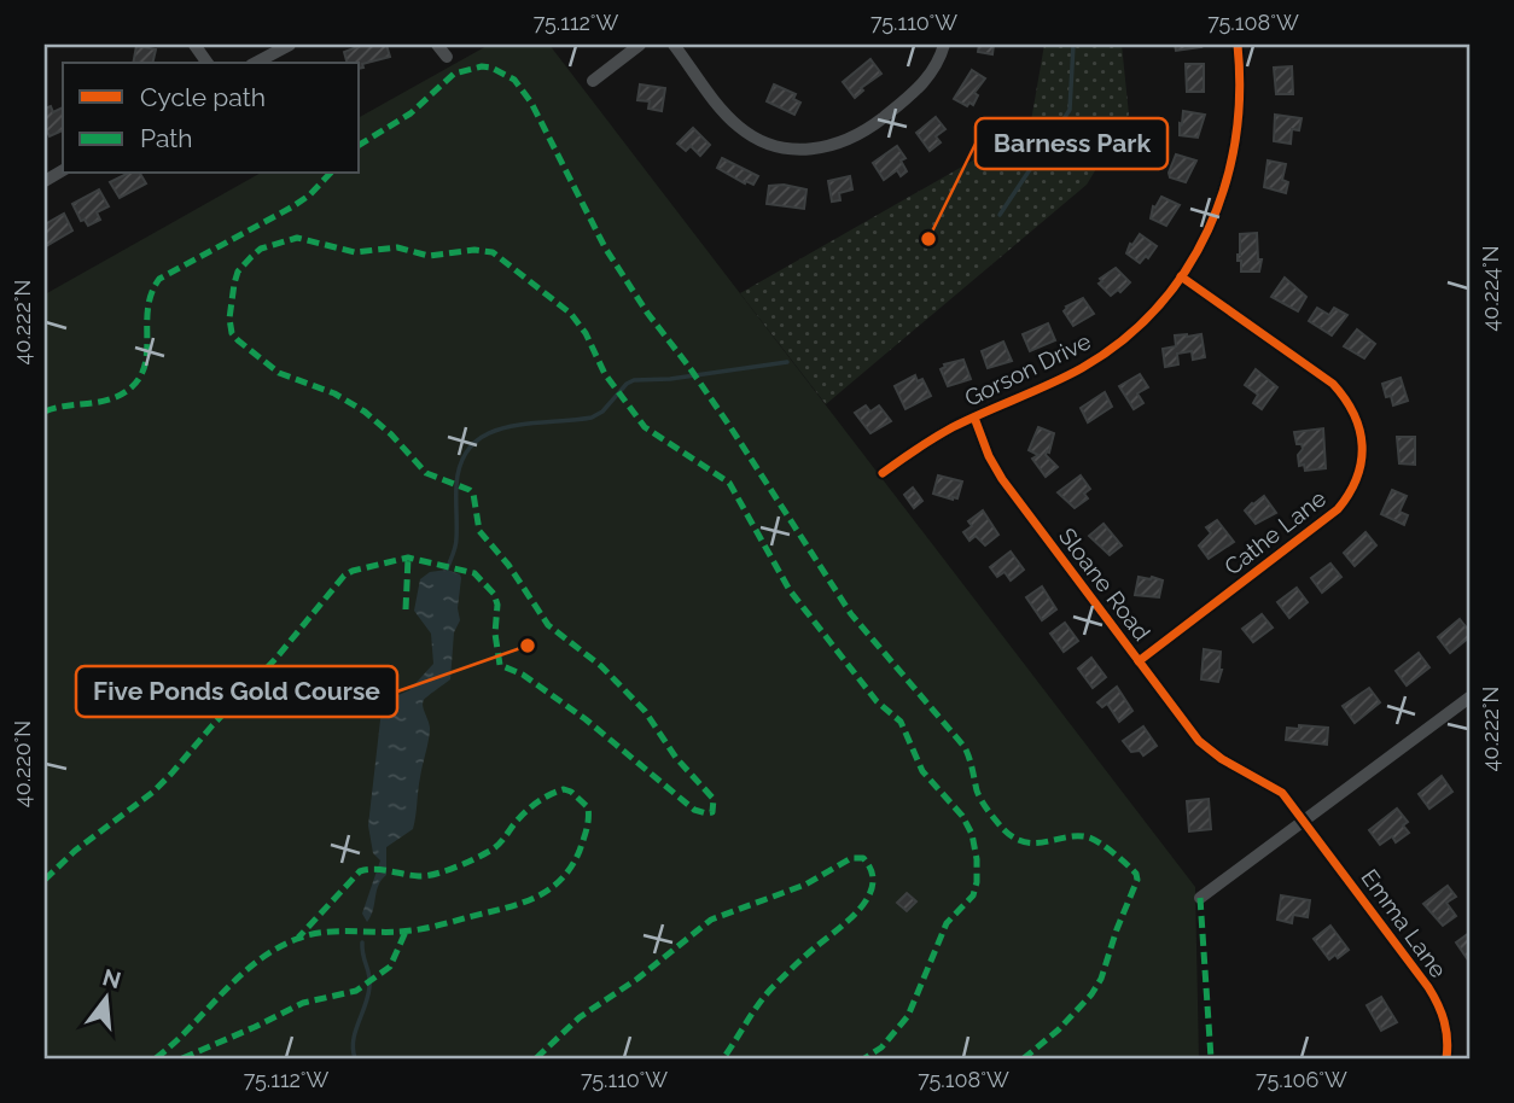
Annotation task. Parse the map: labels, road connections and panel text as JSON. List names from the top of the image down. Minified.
{"streets":{"street":["Gorson Drive","Cathe Lane","Sloane Road","Emma Lane"]},"crossings":[["Gorson Drive","Cathe Lane"],["Gorson Drive","Sloane Road"],["Cathe Lane","Sloane Road"],["Sloane Road","Emma Lane"]],"places":["Barness Park","Five Ponds Gold Course"],"legend":["Cycle path","Path"],"north":"top","coordinates":["75.112°W","75.110°W","75.108°W","40.224°N","40.222°N","40.220°N","75.106°W"]}
